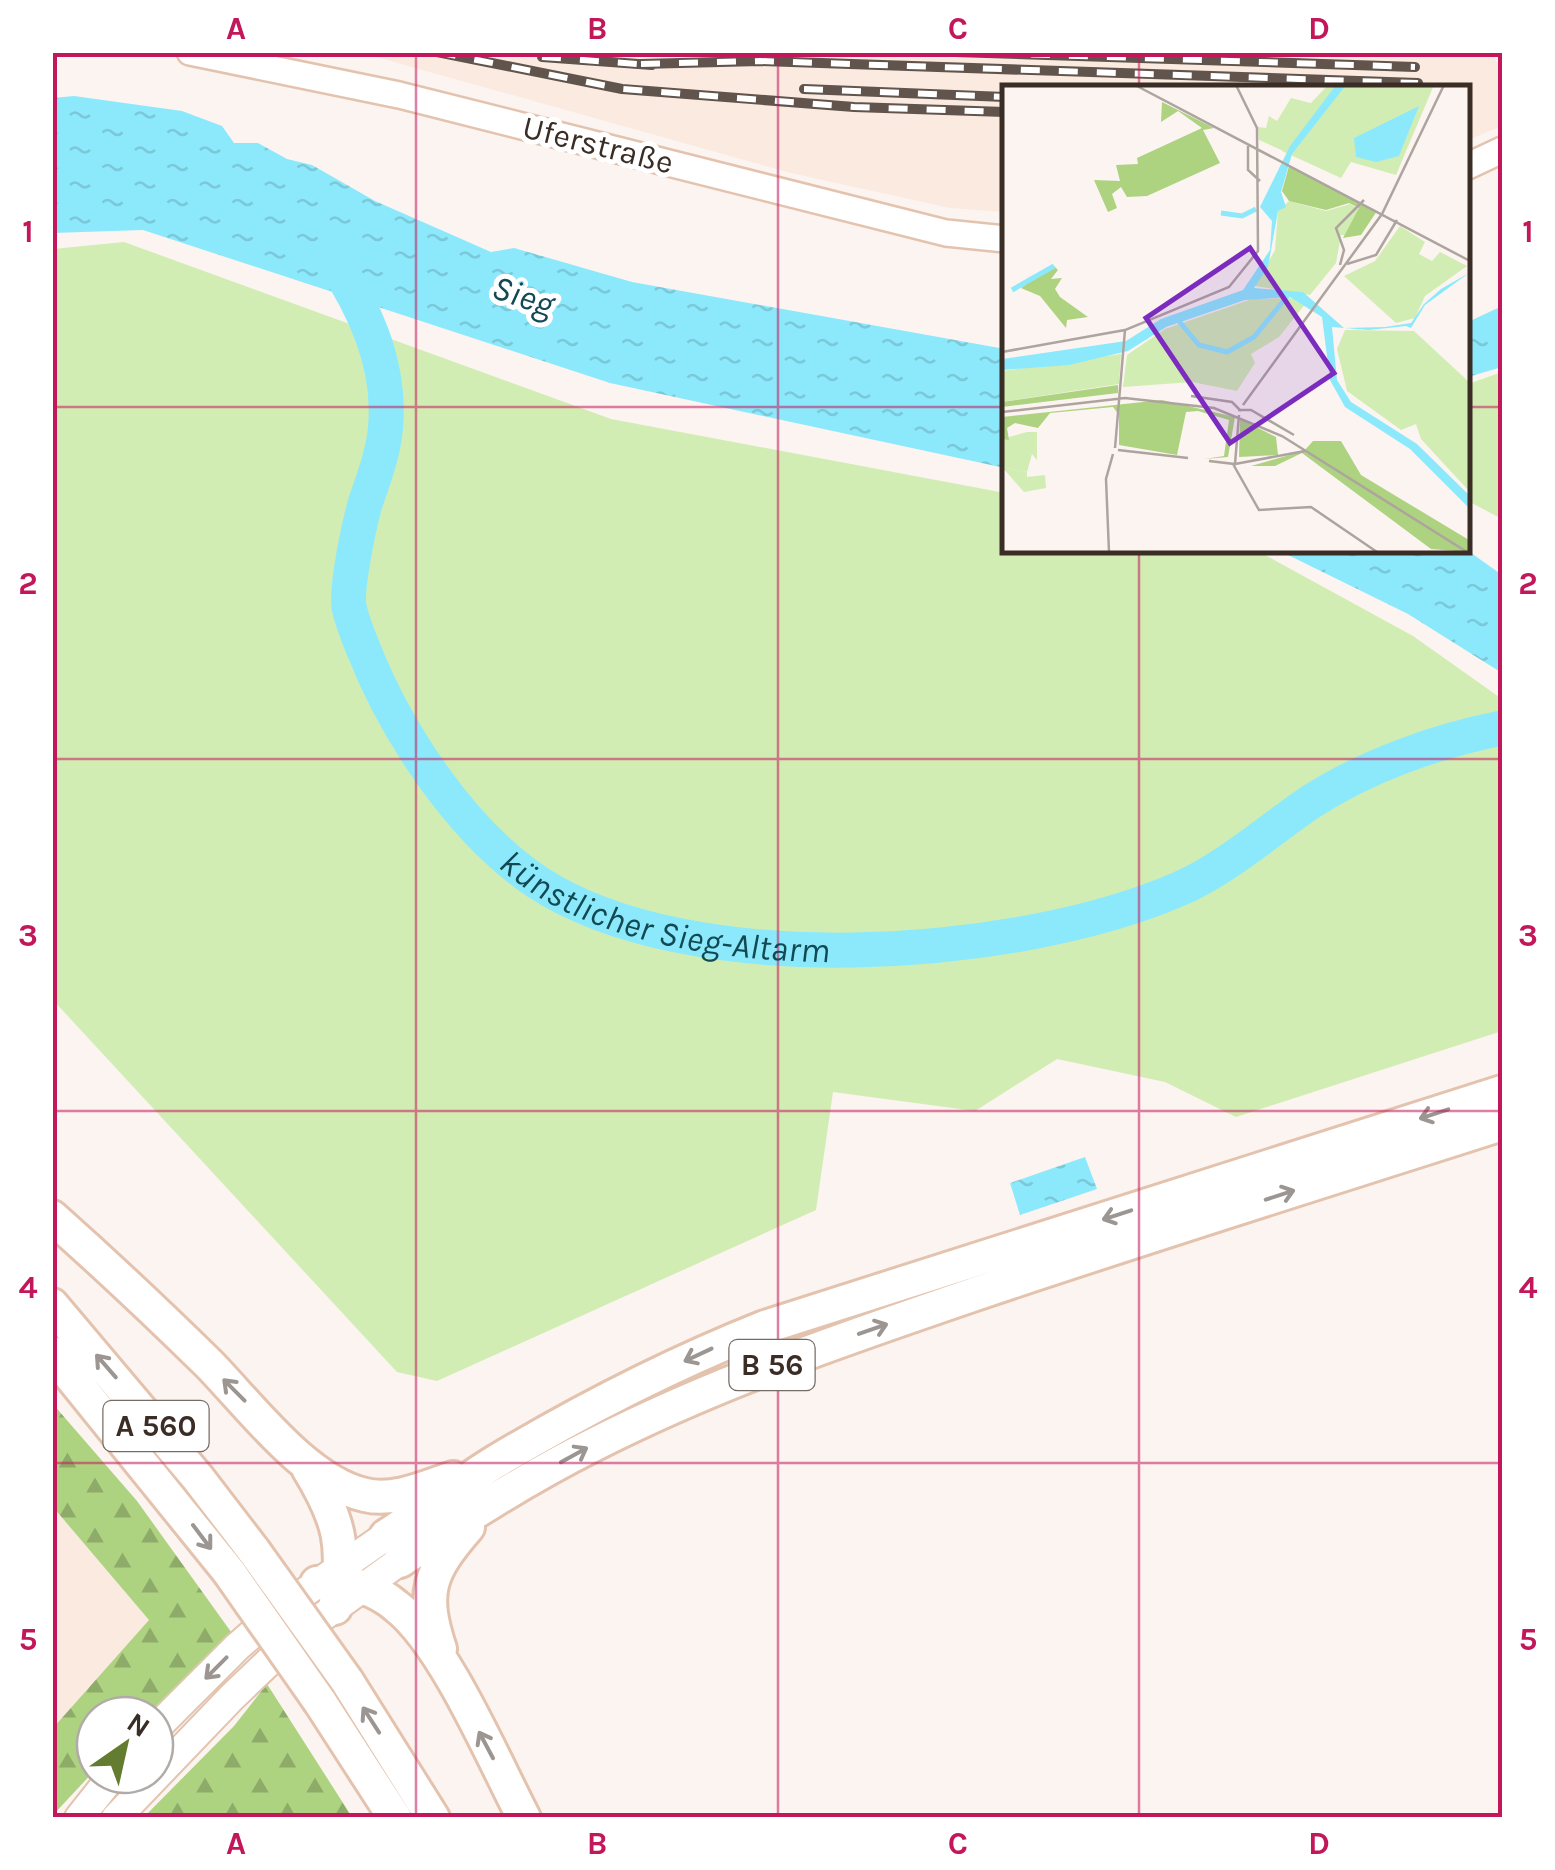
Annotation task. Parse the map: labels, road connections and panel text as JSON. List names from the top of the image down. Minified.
{"streets":{"highway":["B 56","A 560"],"street":["Uferstraße"]},"water":["Sieg","künstlicher Sieg-Altarm"],"north":"top right","grid":{"columns":["A","B","C","D"],"rows":["1","2","3","4","5"]}}
